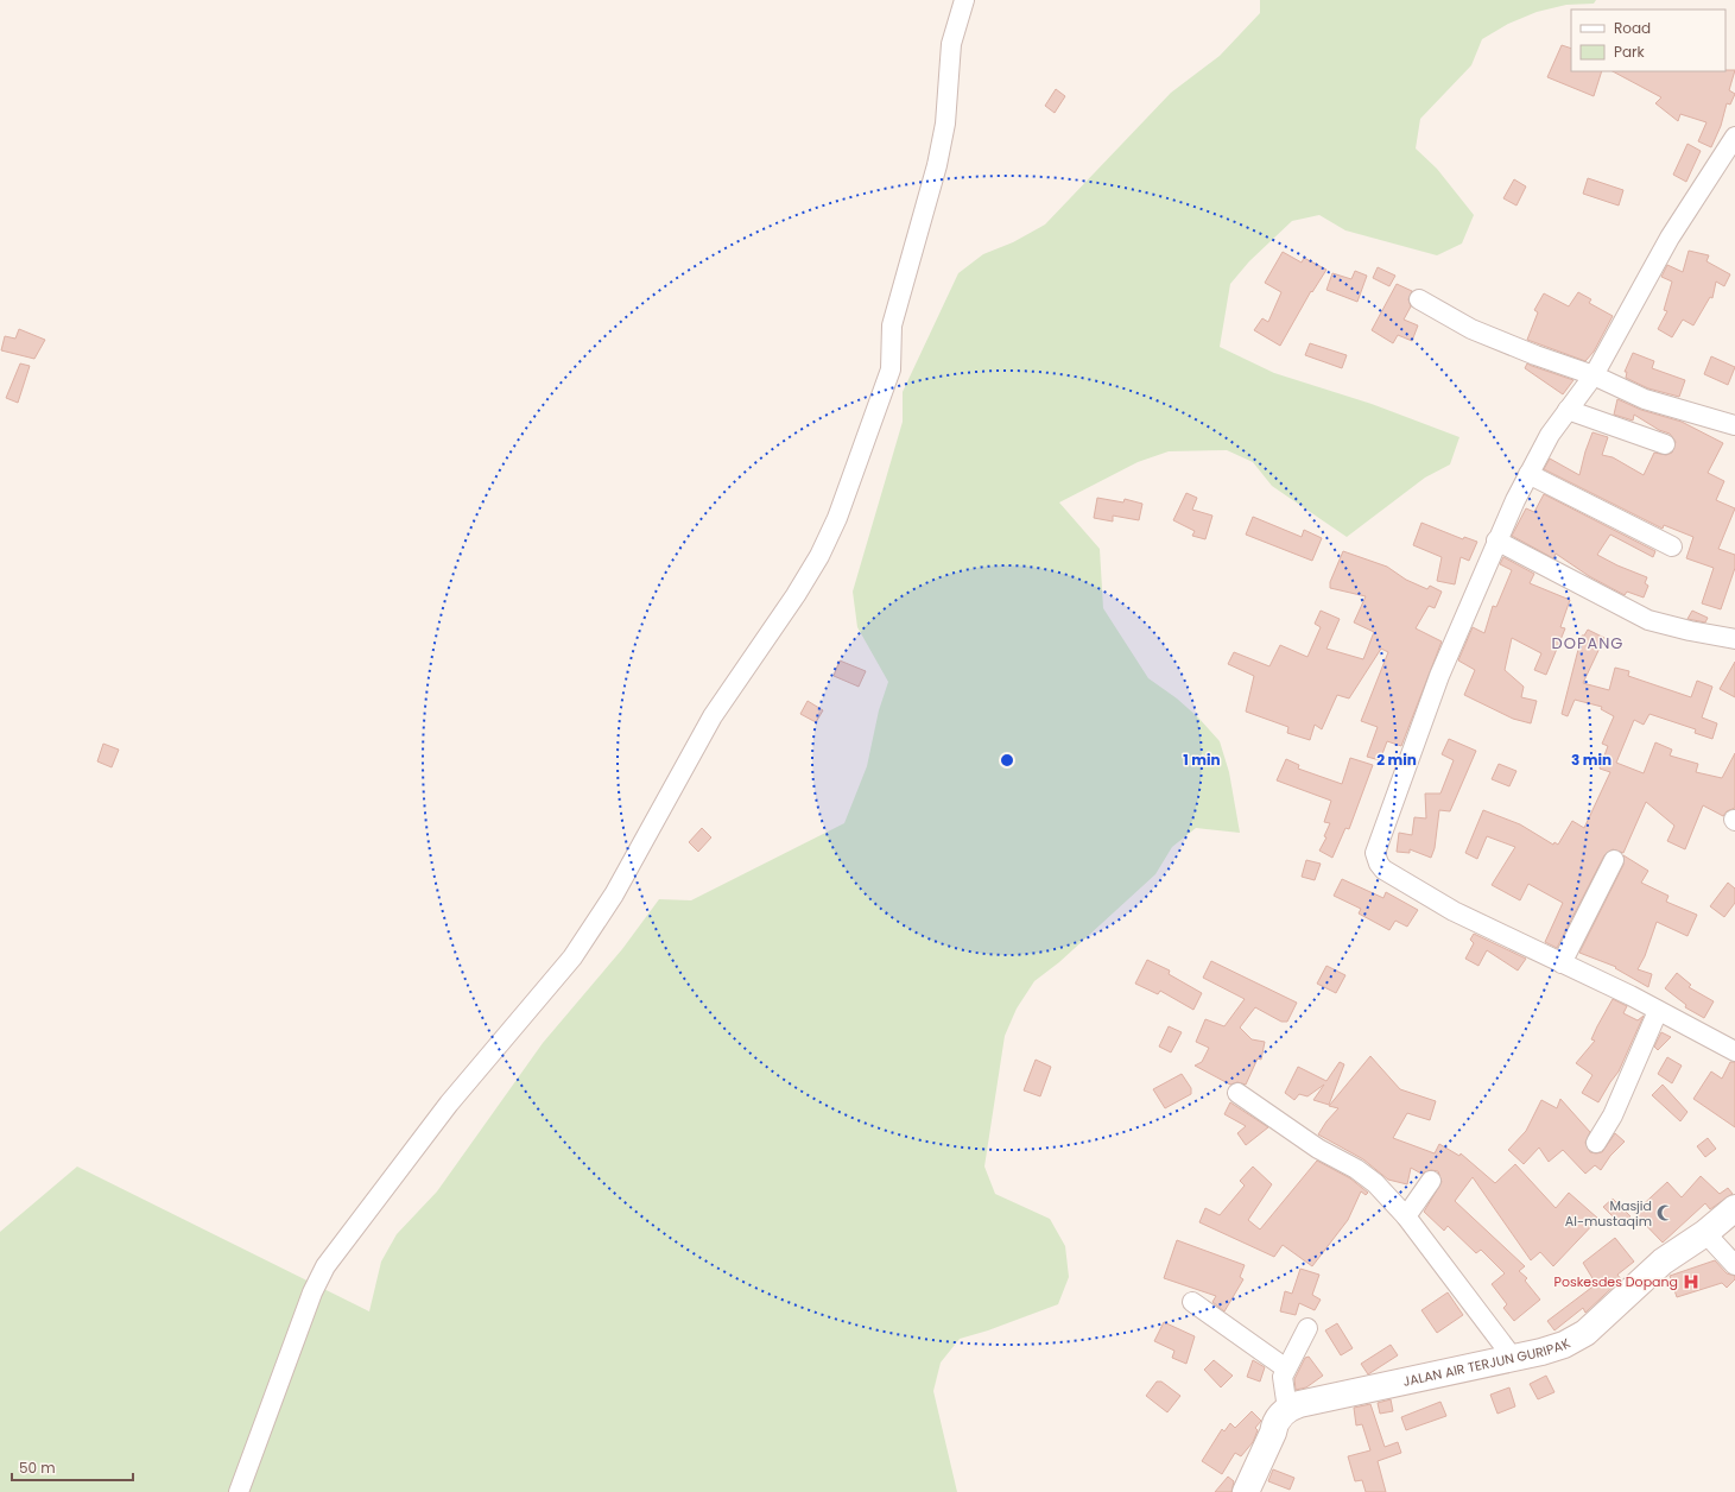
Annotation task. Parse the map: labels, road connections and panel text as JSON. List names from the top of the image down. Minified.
{"streets":{"street":["JALAN AIR TERJUN GURIPAK"]},"districts":["DOPANG"],"places":{"mosque":["Masjid Al-mustaqim"],"hospital":["Poskesdes Dopang"]},"legend":["Road","Park"],"scale_bar":"50 m","rings":["1 min","2 min","3 min"]}
